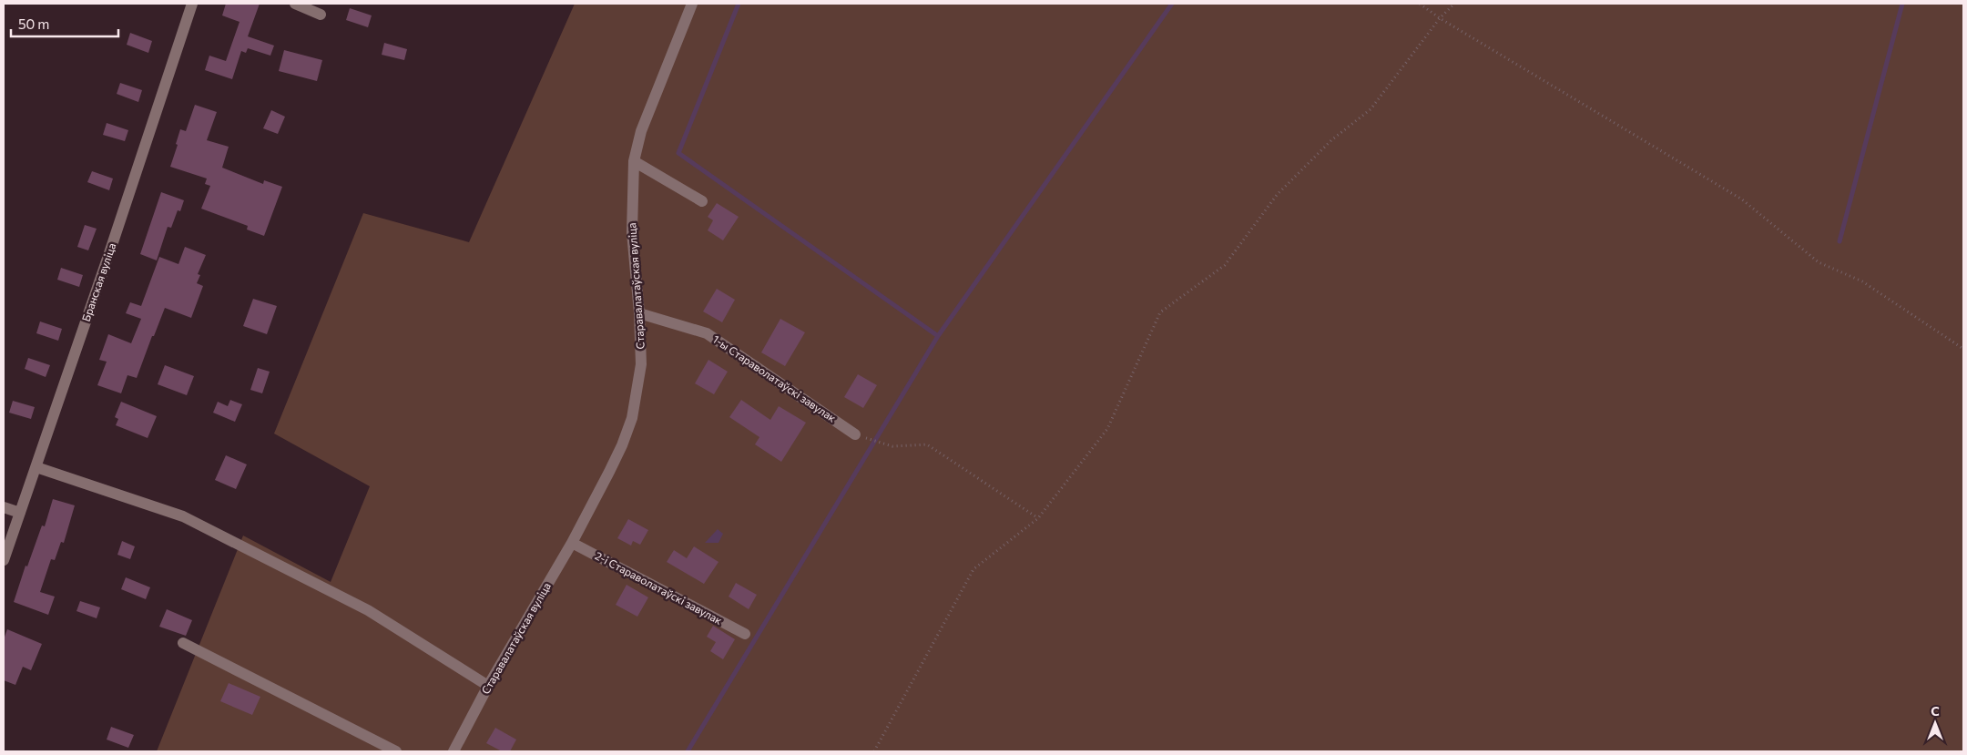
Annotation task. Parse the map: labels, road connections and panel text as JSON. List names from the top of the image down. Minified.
{"streets":{"street":["Бранская вуліца","Старавалатаўская вуліца","1-ы Стараволатаўскі завулак","2-і Стараволатаўскі завулак"]},"crossings":[["Старавалатаўская вуліца","1-ы Стараволатаўскі завулак"],["Старавалатаўская вуліца","2-і Стараволатаўскі завулак"]],"scale_bar":"50 m","north":"top"}
